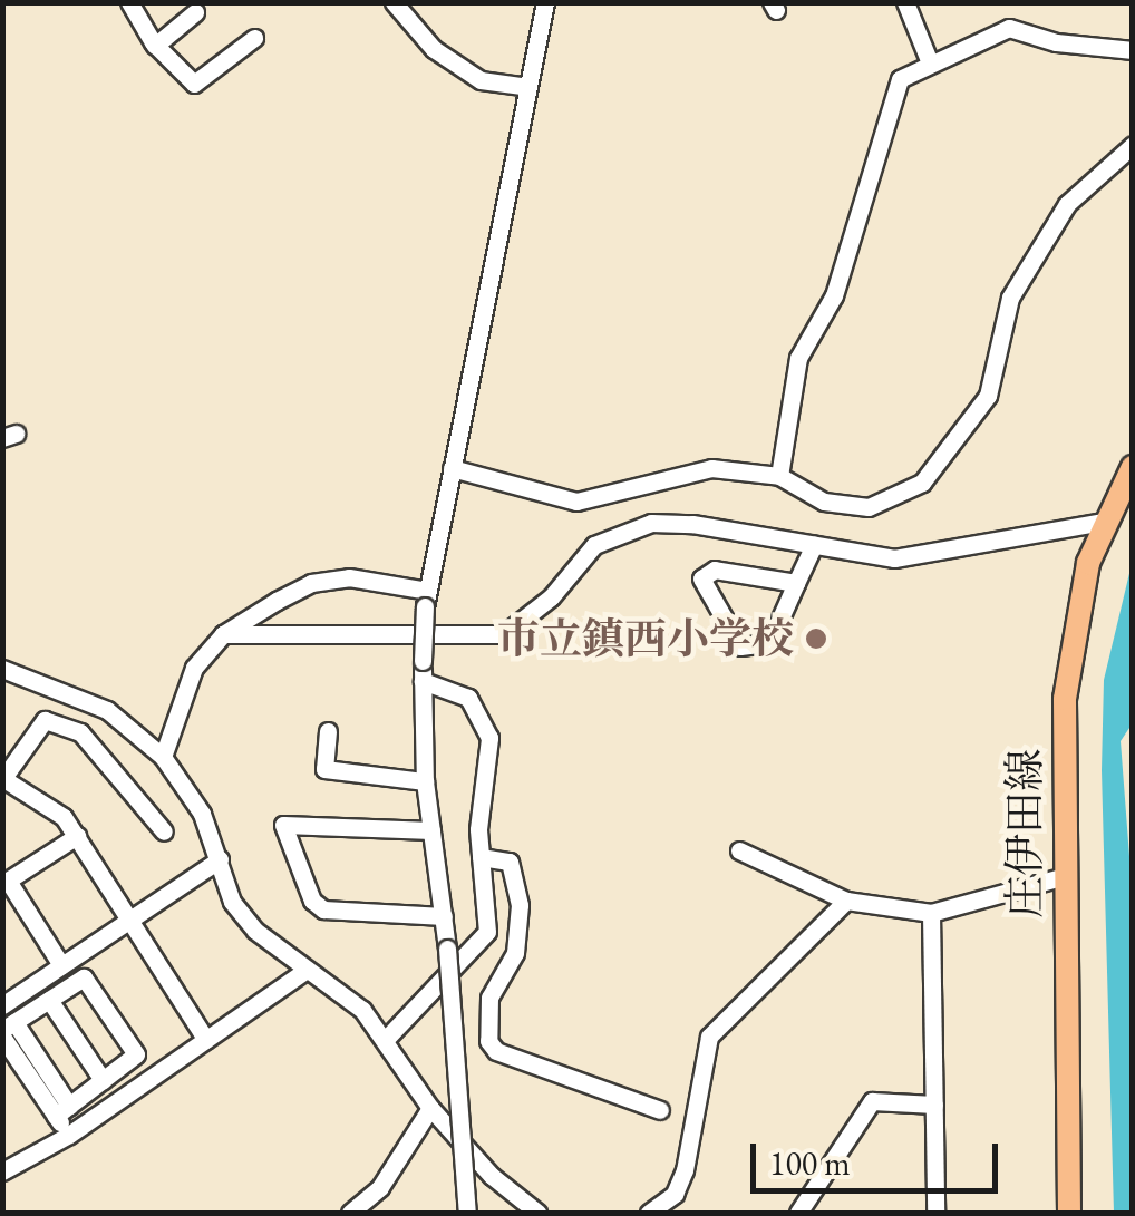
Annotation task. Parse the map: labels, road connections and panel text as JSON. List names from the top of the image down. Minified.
{"streets":{"main road":["庄伊田線"]},"places":["市立鎮西小学校"],"scale_bar":"100 m"}
